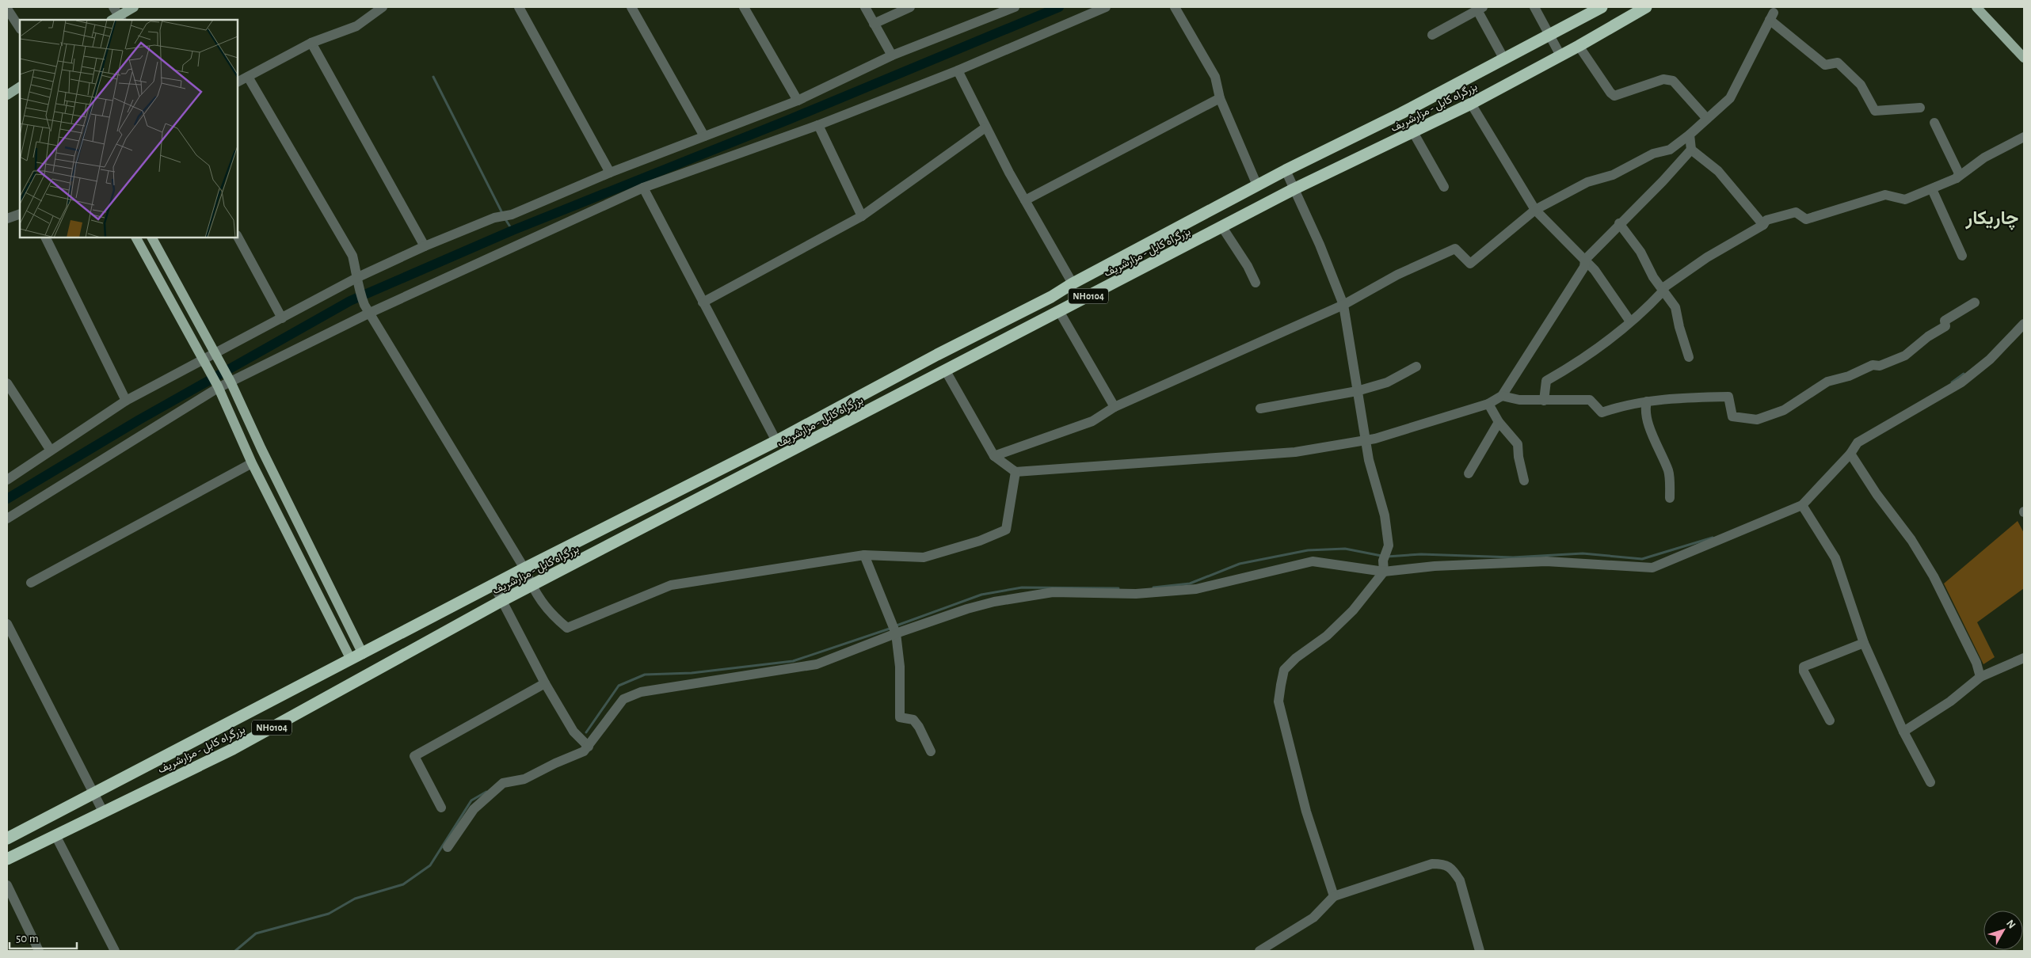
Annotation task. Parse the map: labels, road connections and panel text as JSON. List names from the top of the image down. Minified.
{"streets":{"highway":["بزرگراه کابل - مزارشریف","NH0104"]},"districts":["چاریکار"],"scale_bar":"50 m","north":"top right"}
